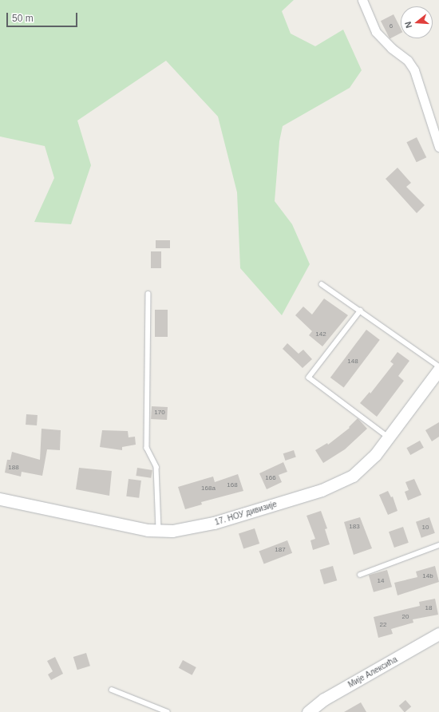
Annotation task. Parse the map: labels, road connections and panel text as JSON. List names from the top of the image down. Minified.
{"streets":{"street":["17. НОУ дивизије","Мије Алексића"]},"house_numbers":["6","142","148","170","188","166","168","168a","183","10","187","14b","14","18","20","22"],"scale_bar":"50 m","north":"left"}
